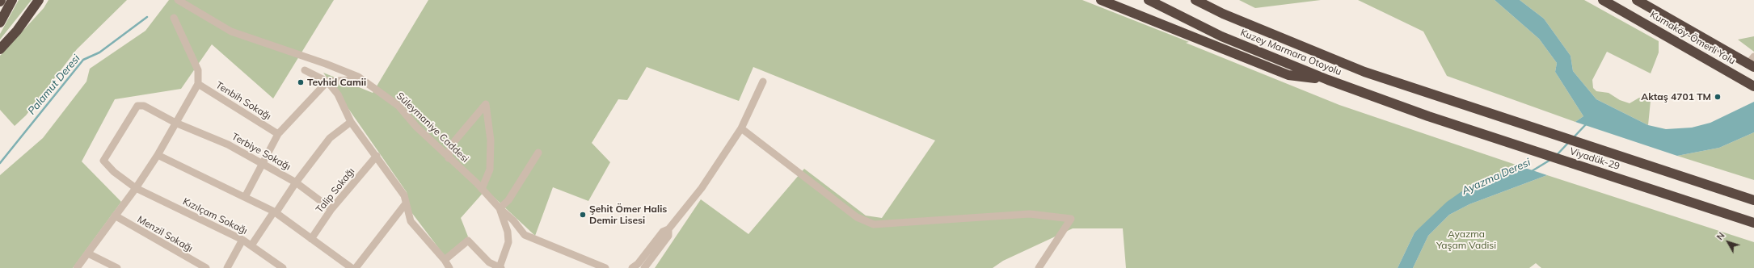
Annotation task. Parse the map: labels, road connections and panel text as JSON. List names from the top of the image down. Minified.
{"streets":{"highway":["Kurnaköy-Ömerli Yolu","Kuzey Marmara Otoyolu","Viyadük-29"],"street":["Tenbih Sokağı","Süleymaniye Caddesi","Terbiye Sokağı","Talip Sokağı","Kızılçam Sokağı","Menzil Sokağı"]},"crossings":[["Kuzey Marmara Otoyolu","Viyadük-29"],["Terbiye Sokağı","Talip Sokağı"],["Terbiye Sokağı","Kızılçam Sokağı"]],"water":["Palamut Deresi","Ayazma Deresi"],"parks":["Ayazma Yaşam Vadisi"],"places":["Tevhid Camii","Aktaş 4701 TM","Şehit Ömer Halis Demir Lisesi"],"north":"top left"}
